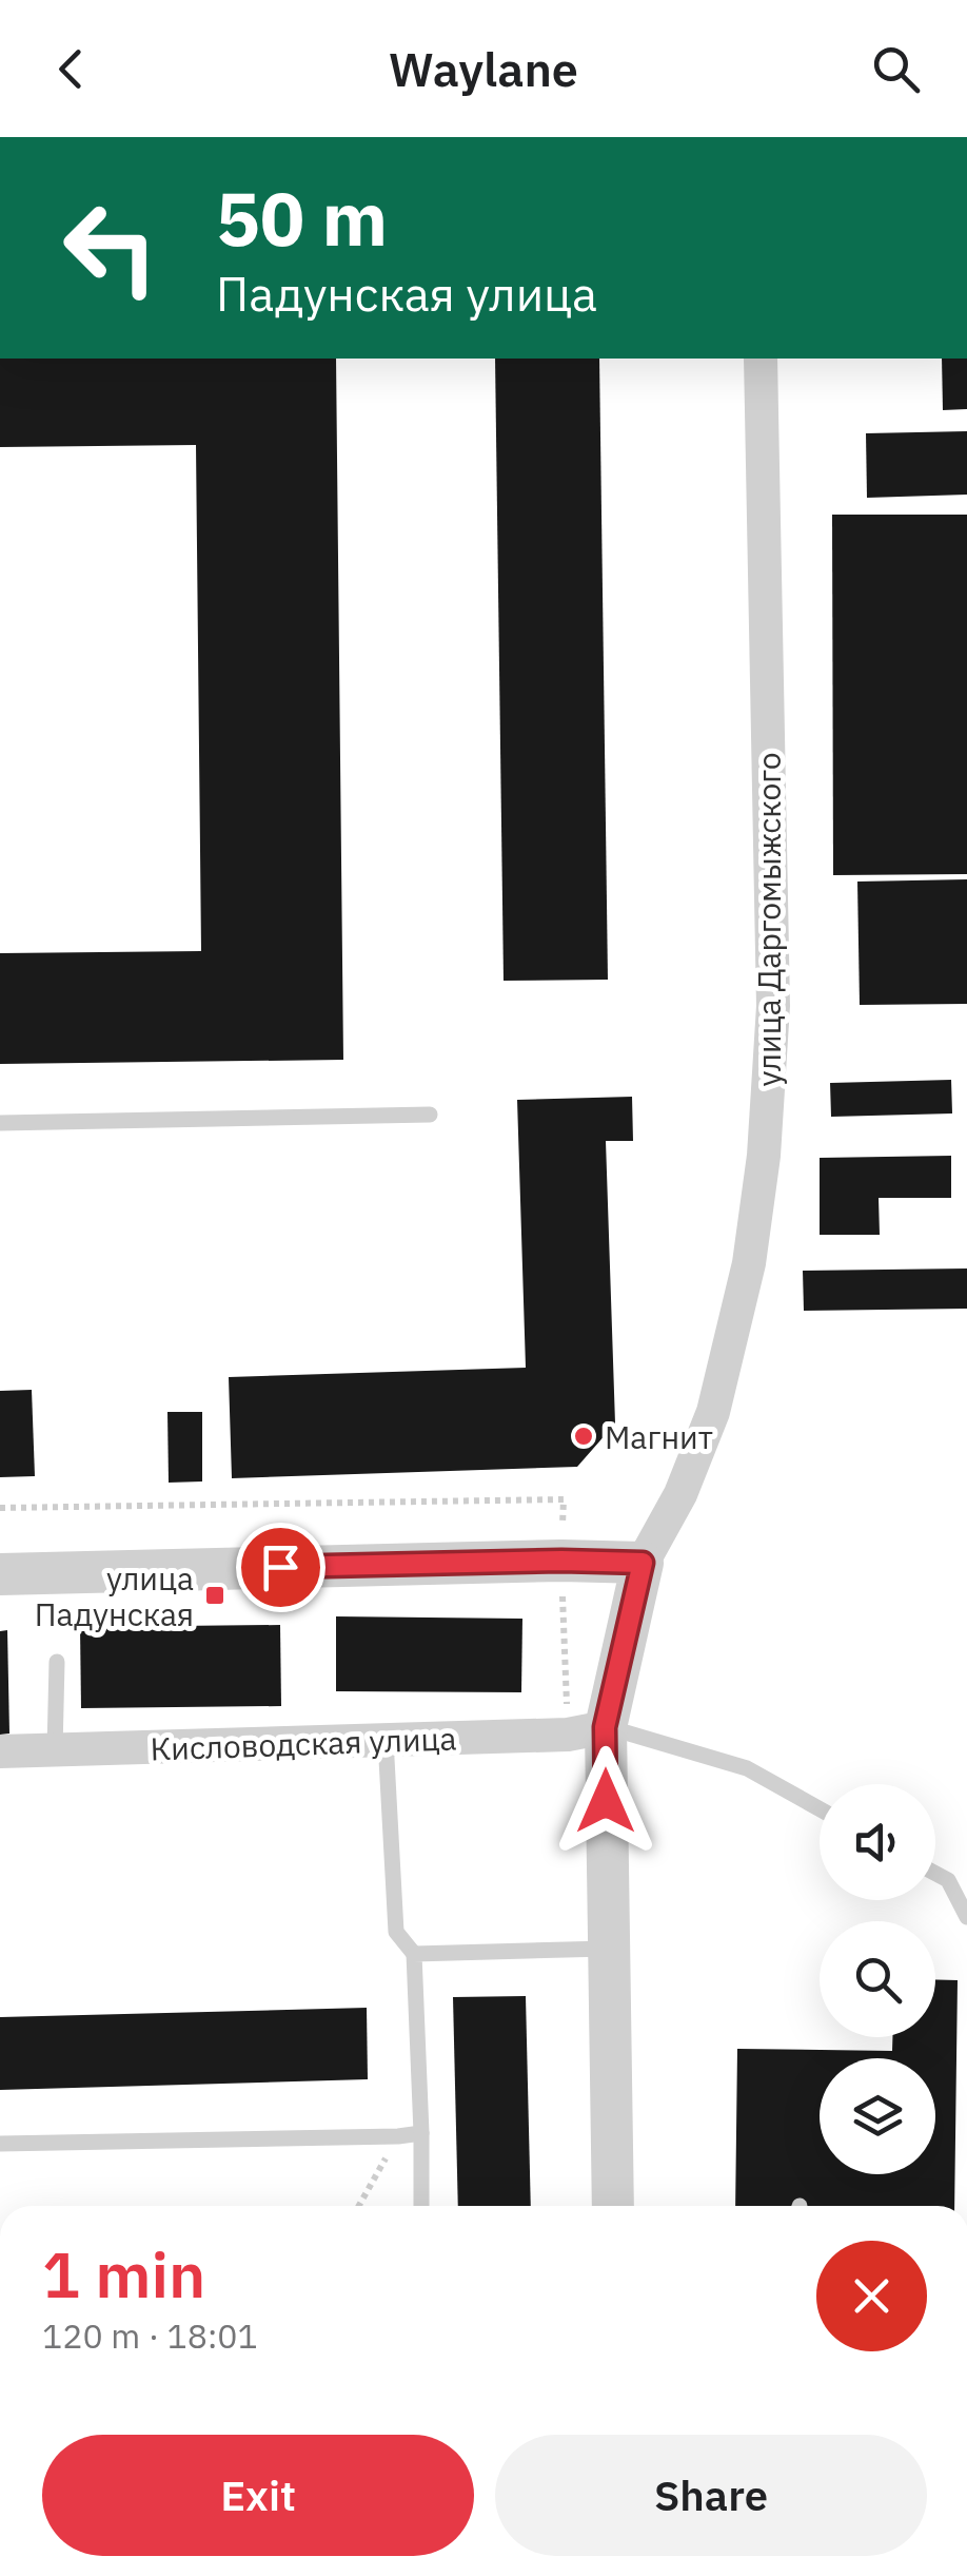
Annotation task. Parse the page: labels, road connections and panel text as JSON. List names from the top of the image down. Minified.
{"streets":{"street":["улица Даргомыжского","Кисловодская улица"]},"crossings":[["улица Даргомыжского","Кисловодская улица"]],"places":{"other":["Магнит"],"transit":["улица Падунская"]},"page":{"header":"Waylane","turn":["50 m","Падунская улица"],"heading":["1 min","120 m · 18:01"],"buttons":["Exit","Share"]}}
